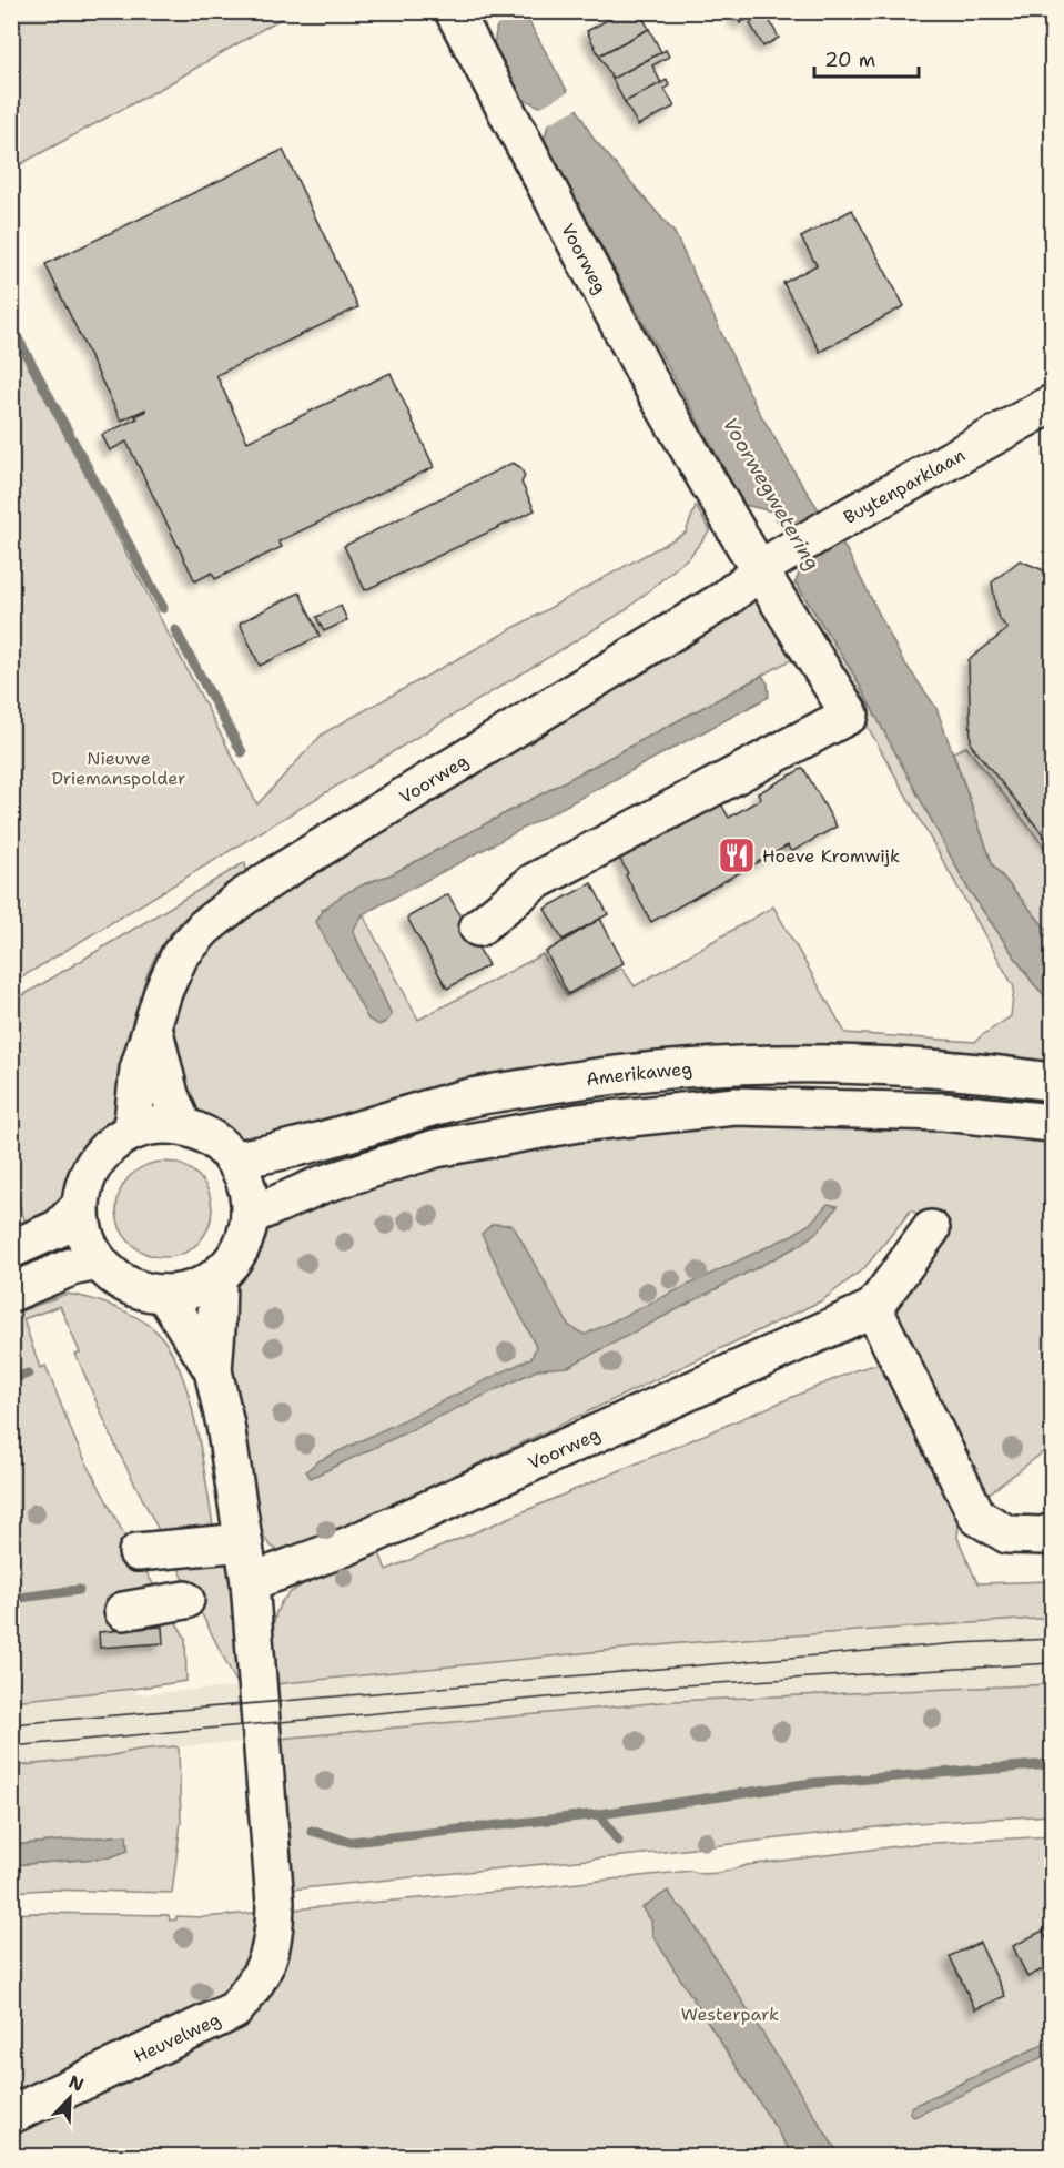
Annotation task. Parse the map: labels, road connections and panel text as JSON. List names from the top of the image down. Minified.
{"streets":{"street":["Voorweg","Buytenparklaan","Amerikaweg","Heuvelweg"]},"crossings":[["Voorweg","Buytenparklaan"],["Voorweg","Amerikaweg"],["Voorweg","Heuvelweg"]],"water":["Voorwegwetering"],"parks":["Nieuwe Driemanspolder","Westerpark"],"places":{"restaurant":["Hoeve Kromwijk"]},"scale_bar":"20 m","north":"top right"}
